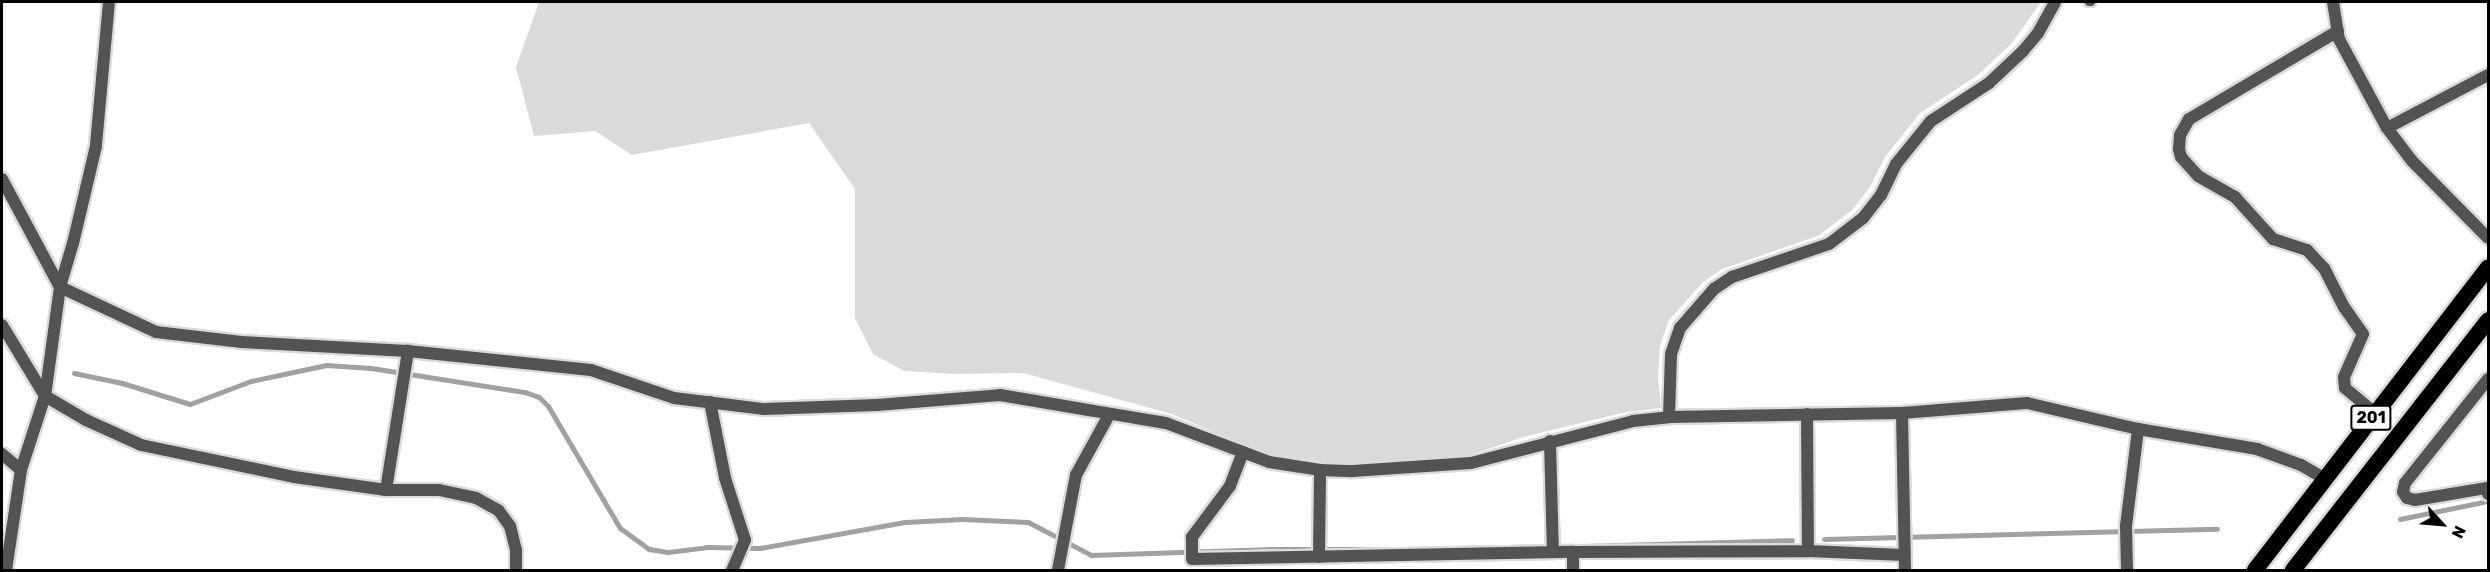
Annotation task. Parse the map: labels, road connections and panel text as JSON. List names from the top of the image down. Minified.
{"streets":{"highway":["201"]},"north":"bottom right"}
